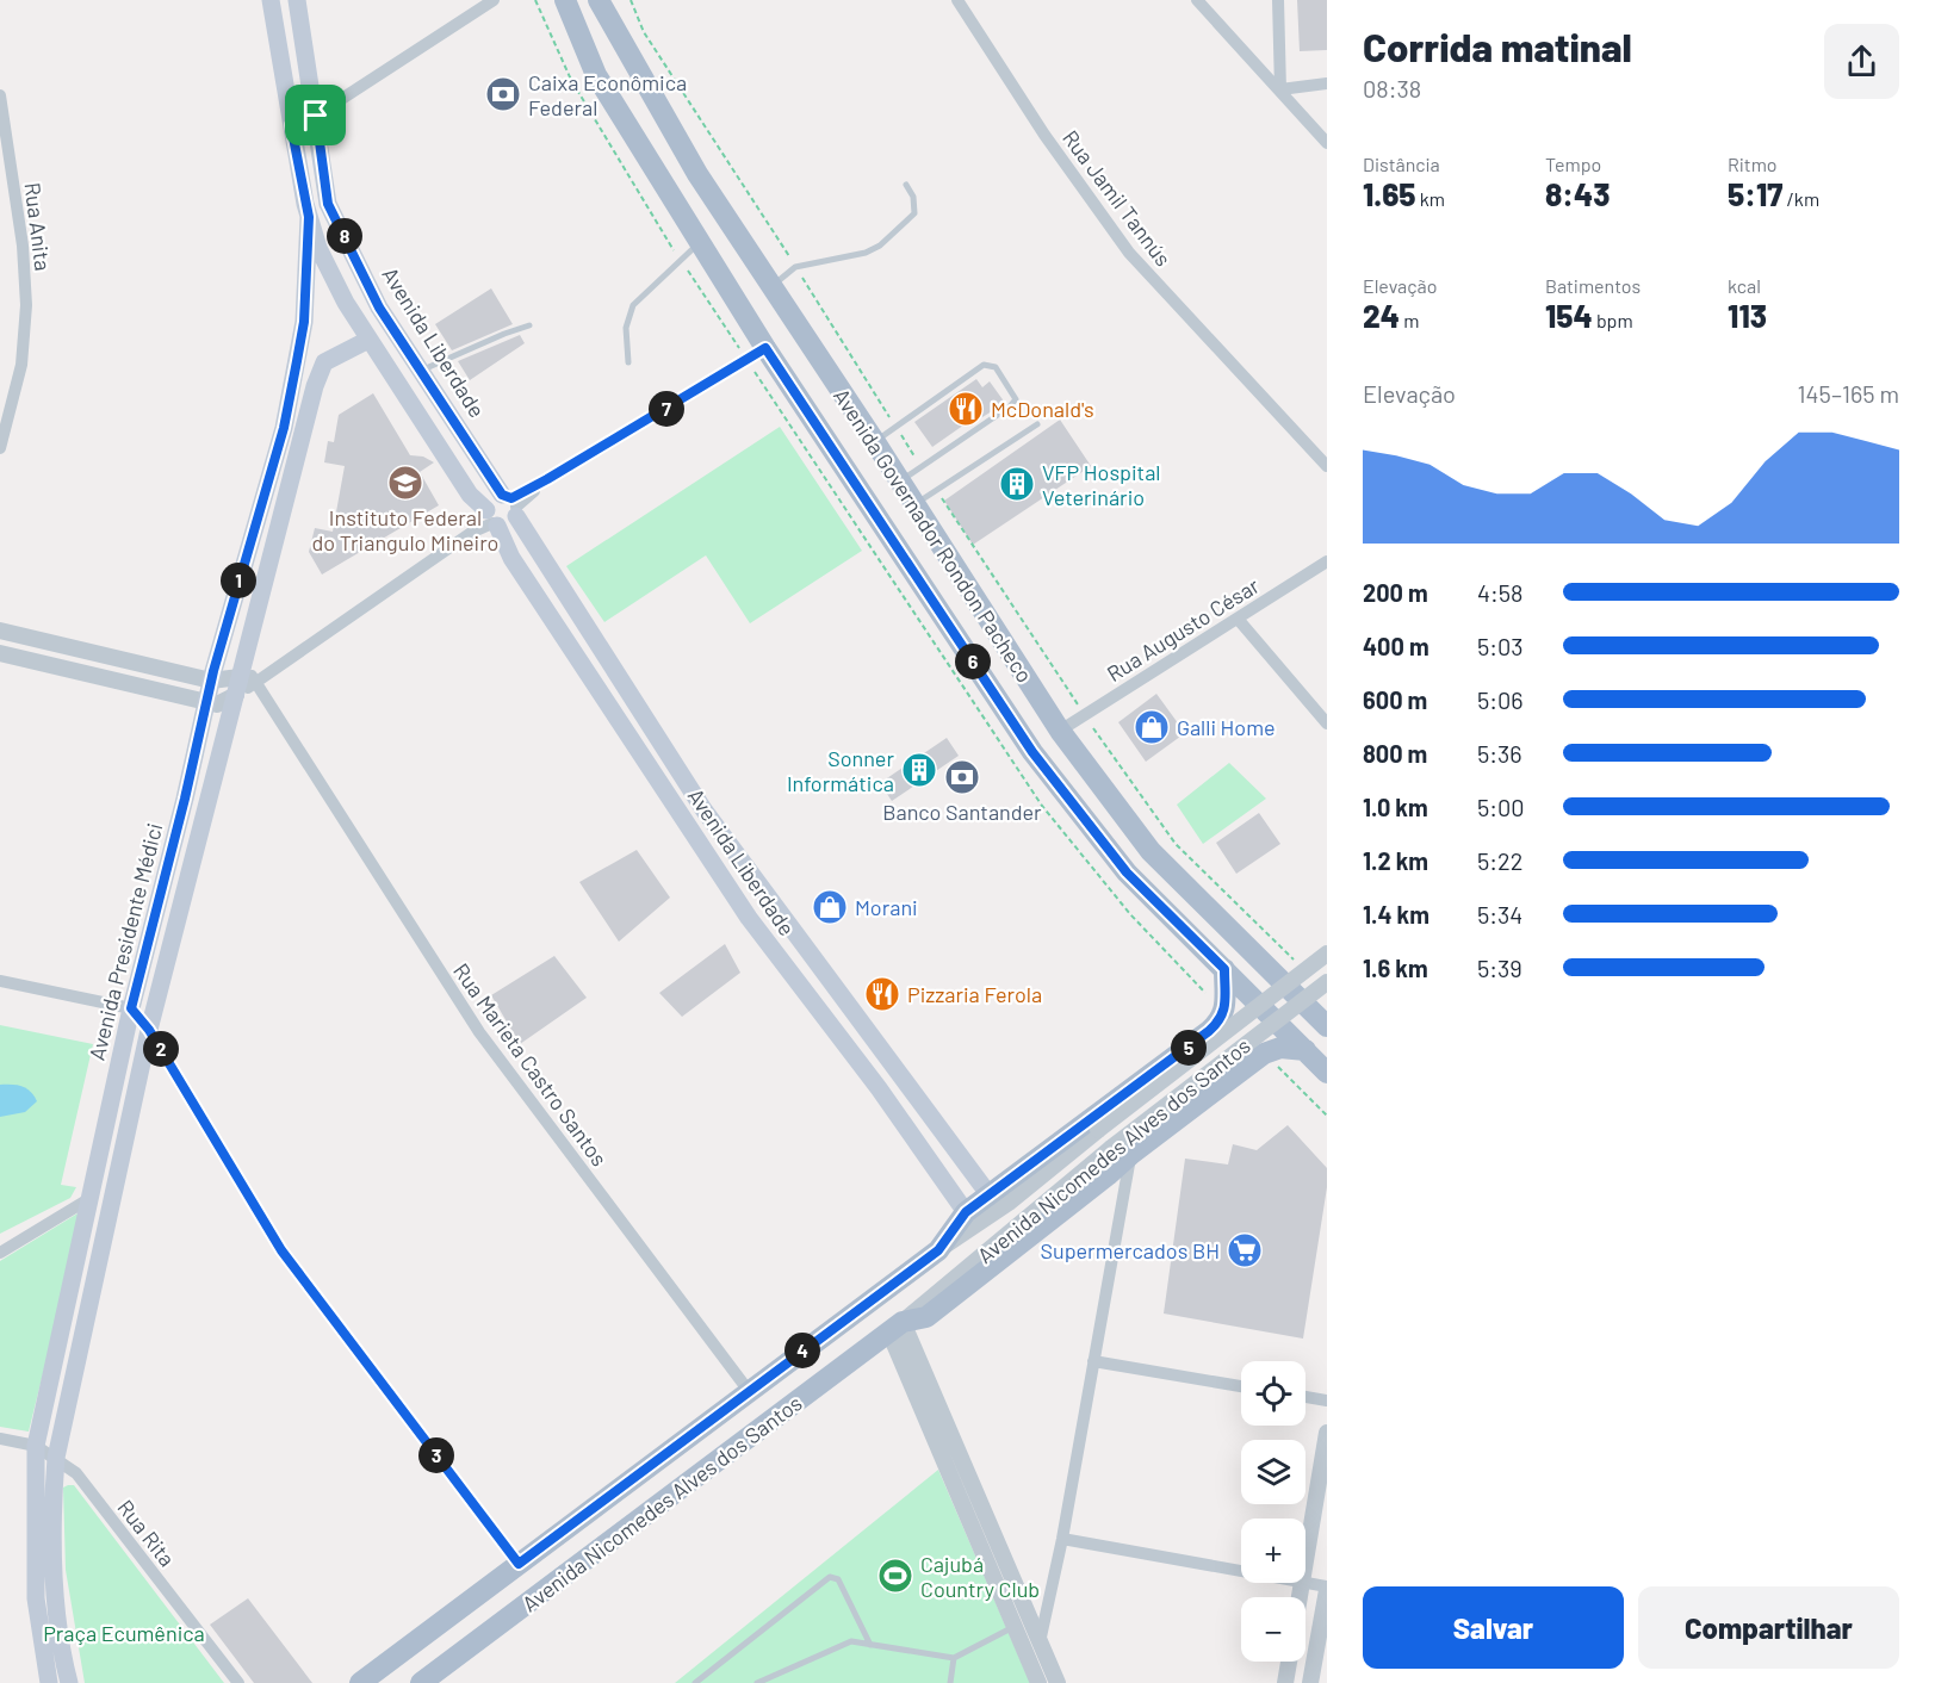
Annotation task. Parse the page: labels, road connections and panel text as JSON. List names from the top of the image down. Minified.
{"streets":{"main road":["Avenida Liberdade","Avenida Governador Rondon Pacheco","Avenida Presidente Médici","Avenida Nicomedes Alves dos Santos"],"street":["Rua Jamil Tannús","Rua Anita","Rua Augusto César","Rua Marieta Castro Santos","Rua Rita"]},"crossings":[["Avenida Liberdade","Avenida Presidente Médici"],["Avenida Liberdade","Avenida Nicomedes Alves dos Santos"],["Avenida Governador Rondon Pacheco","Rua Augusto César"],["Avenida Governador Rondon Pacheco","Avenida Nicomedes Alves dos Santos"],["Avenida Presidente Médici","Rua Rita"],["Rua Marieta Castro Santos","Avenida Nicomedes Alves dos Santos"]],"parks":["Praça Ecumênica"],"places":{"bank":["Caixa Econômica Federal","Banco Santander"],"restaurant":["McDonald's","Pizzaria Ferola"],"school or university":["Instituto Federal do Triangulo Mineiro"],"building":["VFP Hospital Veterinário","Sonner Informática"],"shop":["Galli Home","Morani"],"supermarket":["Supermercados BH"],"sports":["Cajubá Country Club"]},"page":{"heading":["Corrida matinal","08:38"],"stats":[["Distância","1.65 km"],["Tempo","8:43"],["Ritmo","5:17 /km"],["Elevação","24 m"],["Batimentos","154 bpm"],["kcal","113"]],"pins":["8","7","1","6","5","2","4","3"],"chart":["Elevação","145–165 m"],"list":[{"name":"200 m","note":"4:58"},{"name":"400 m","note":"5:03"},{"name":"600 m","note":"5:06"},{"name":"800 m","note":"5:36"},{"name":"1.0 km","note":"5:00"},{"name":"1.2 km","note":"5:22"},{"name":"1.4 km","note":"5:34"},{"name":"1.6 km","note":"5:39"}],"map_buttons":["+","−"],"buttons":["Salvar","Compartilhar"]}}
